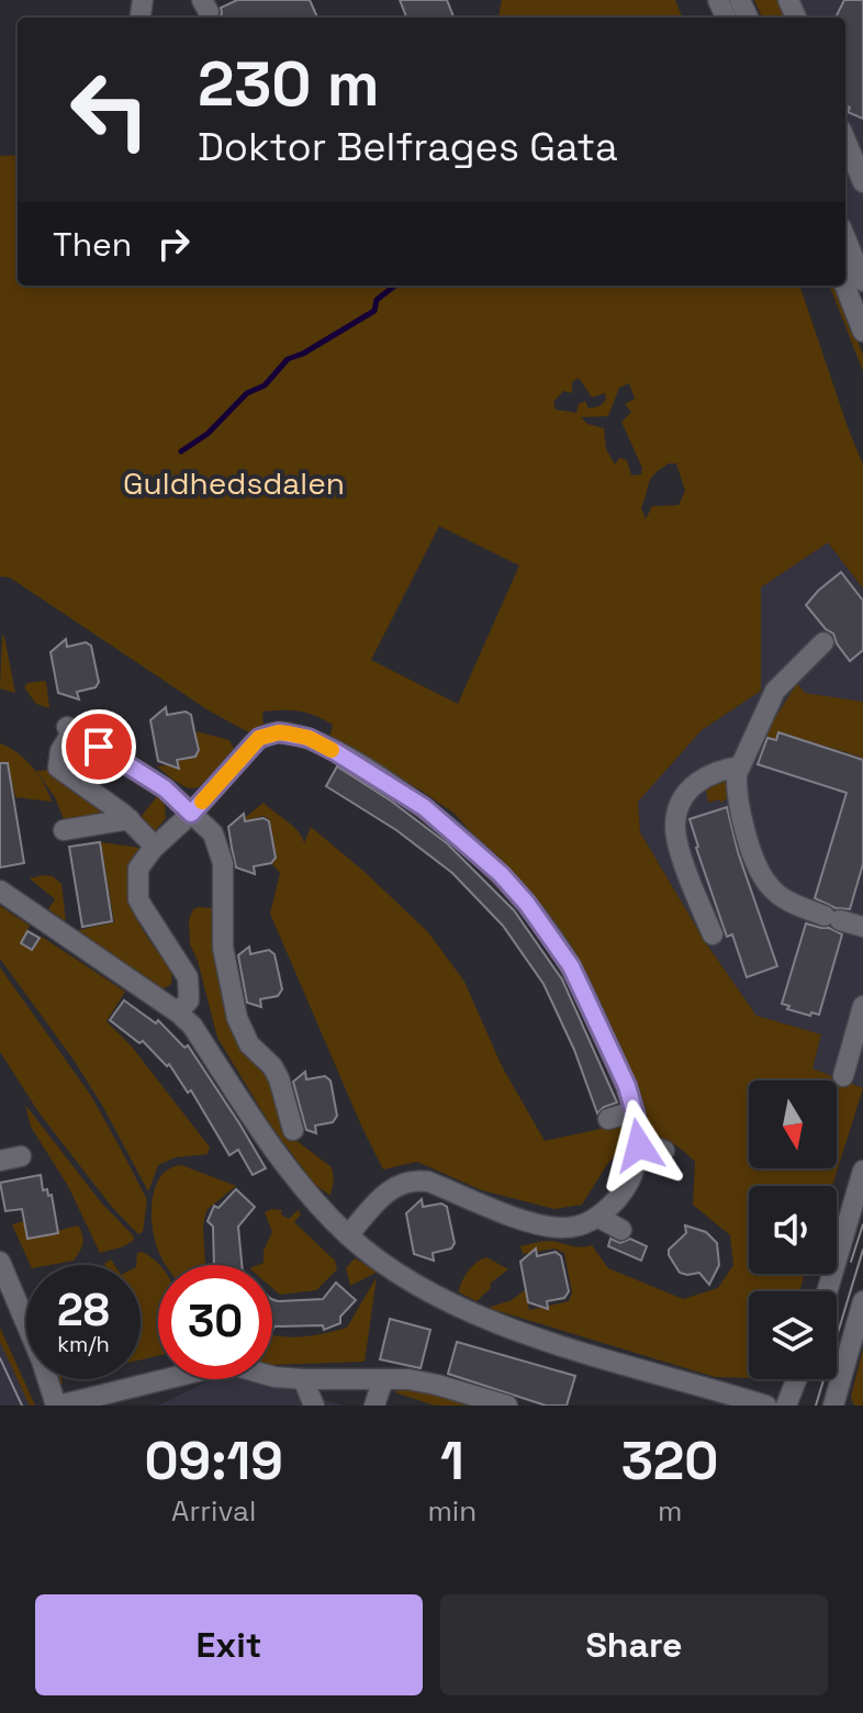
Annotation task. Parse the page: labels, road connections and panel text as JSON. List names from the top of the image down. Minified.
{"parks":["Guldhedsdalen"],"north":"bottom","page":{"turn":["230 m","Doktor Belfrages Gata"],"then":"Then","speed":"28 km/h","limit":"30","eta":["09:19","Arrival","1","min","320","m"],"buttons":["Exit","Share"]}}
